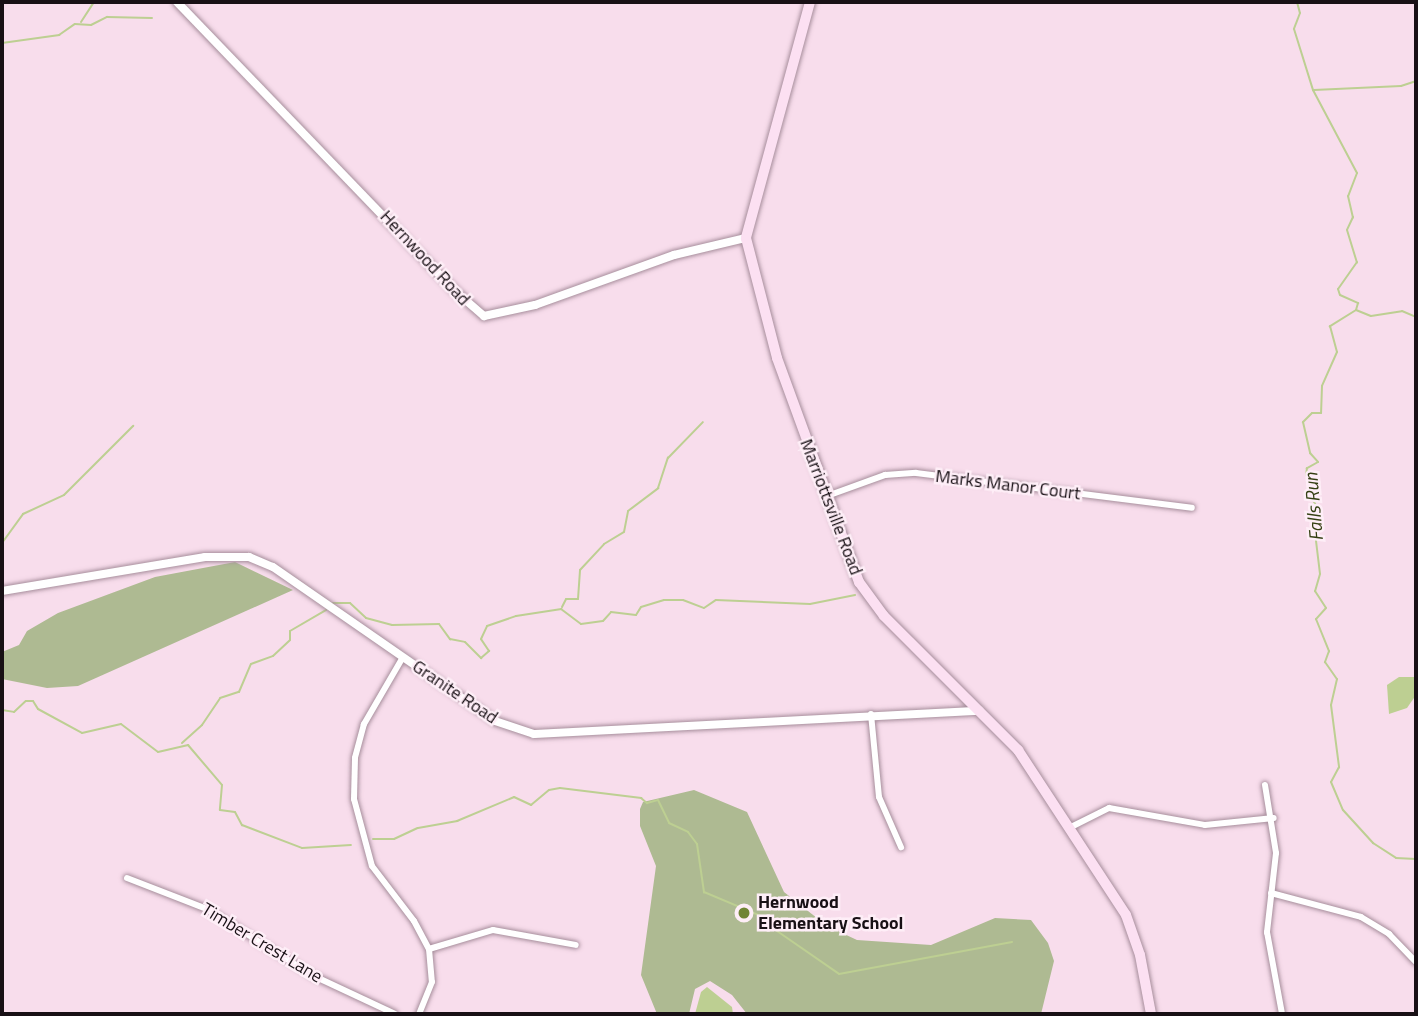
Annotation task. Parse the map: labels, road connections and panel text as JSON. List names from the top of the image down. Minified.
{"streets":{"main road":["Marriottsville Road"],"street":["Hernwood Road","Marks Manor Court","Granite Road","Timber Crest Lane"]},"crossings":[["Hernwood Road","Marriottsville Road"],["Marks Manor Court","Marriottsville Road"],["Marriottsville Road","Granite Road"]],"water":["Falls Run"],"places":["Hernwood Elementary School"]}
